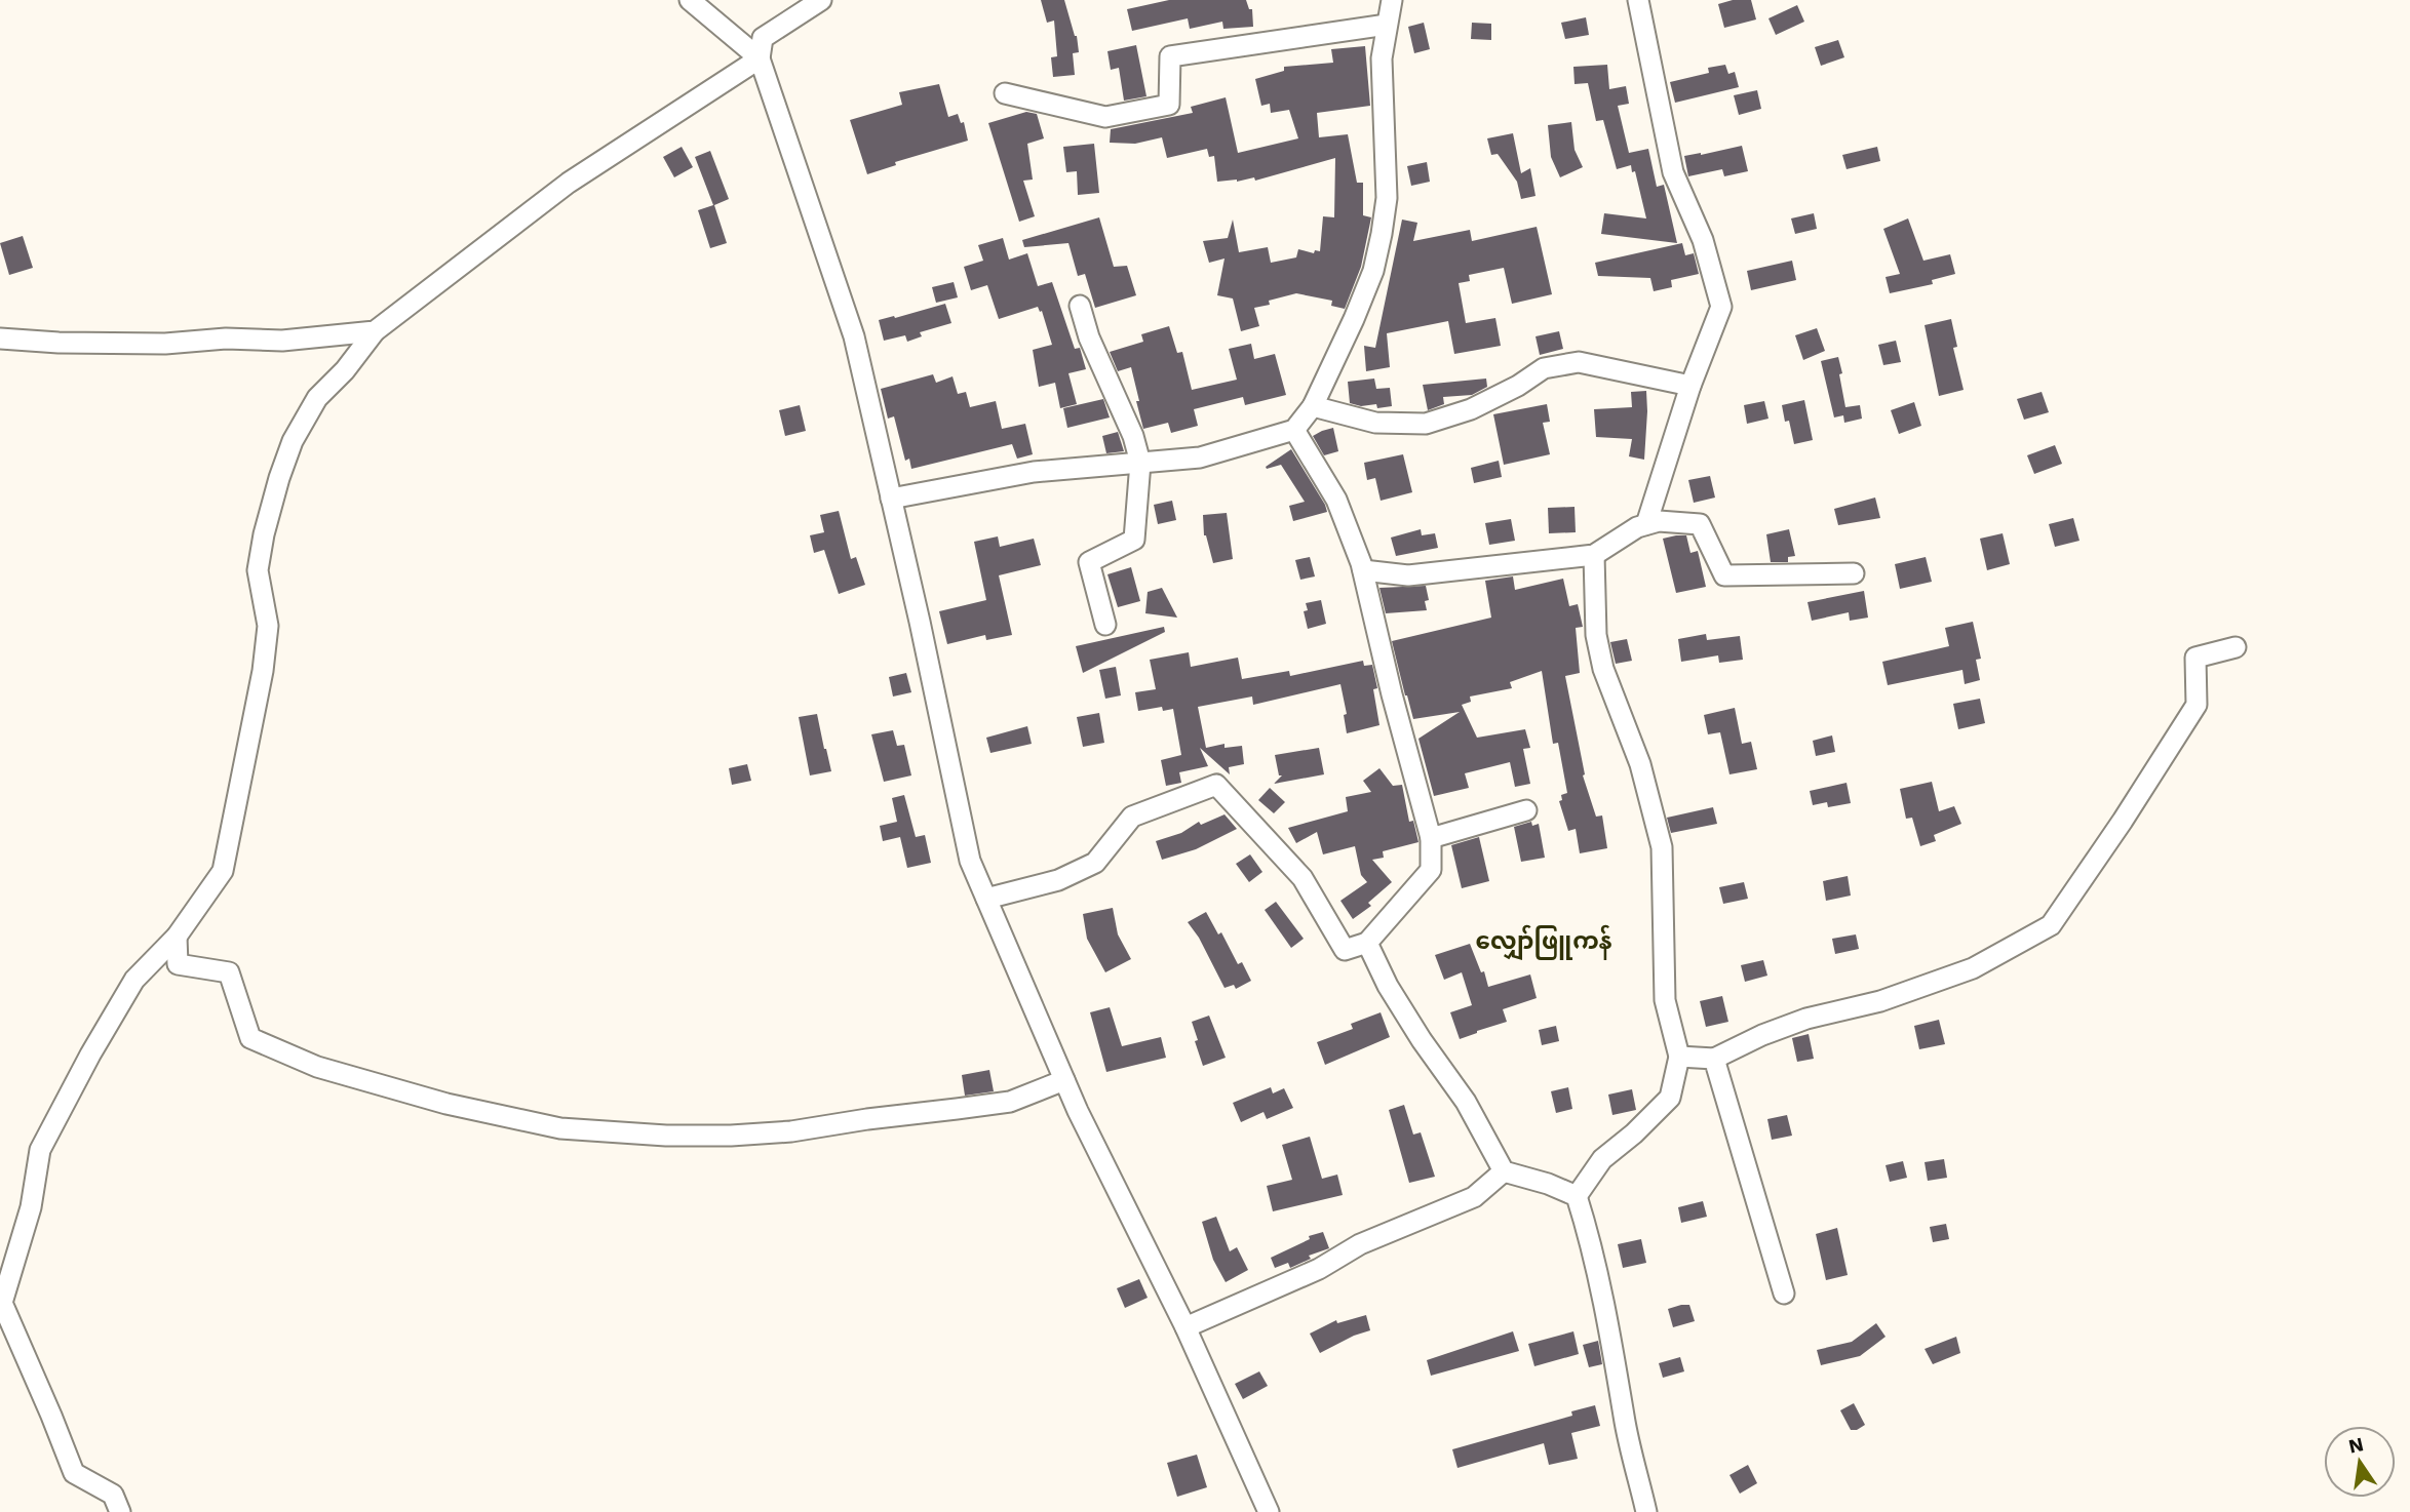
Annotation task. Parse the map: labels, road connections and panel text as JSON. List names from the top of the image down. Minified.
{"districts":["လျှော်ဖြူကန်"],"north":"top"}
